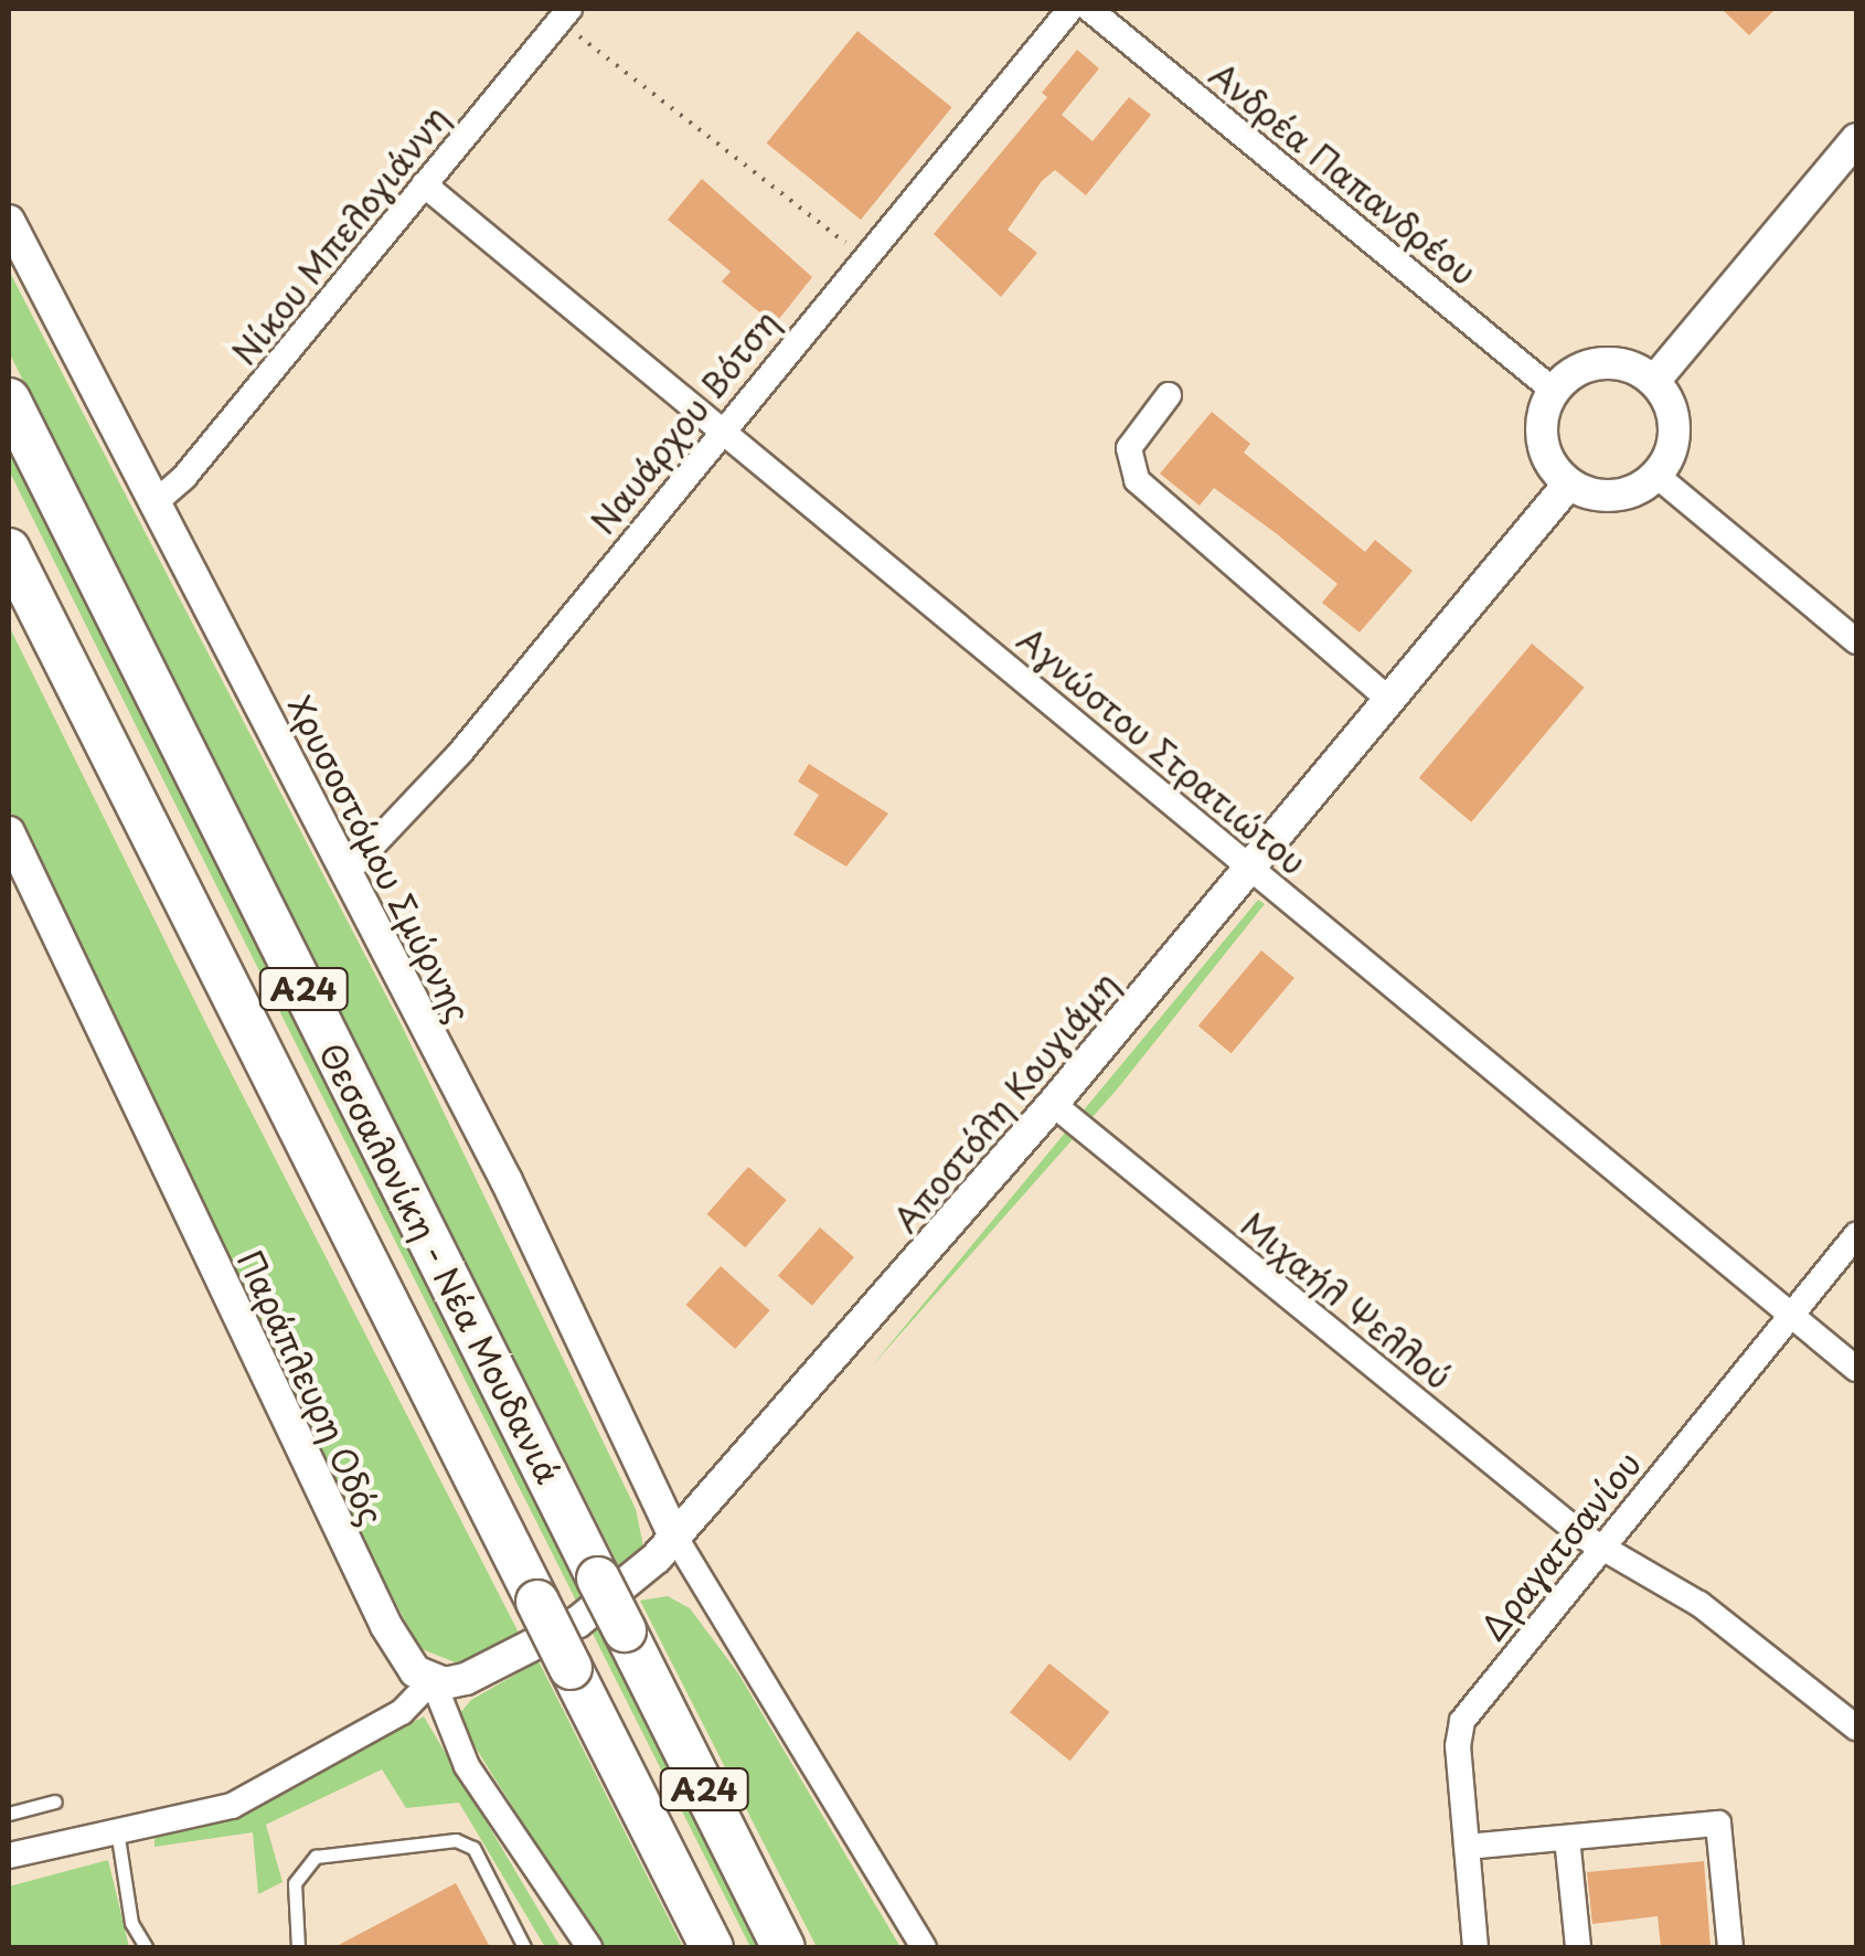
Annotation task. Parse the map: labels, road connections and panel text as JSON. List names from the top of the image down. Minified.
{"streets":{"highway":["Α24","Θεσσαλονίκη - Νέα Μουδανιά"],"street":["Ανδρέα Παπανδρέου","Νίκου Μπελογιάννη","Ναυάρχου Βότση","Αγνώστου Στρατιώτου","Χρυσοστόμου Σμύρνης","Αποστόλη Κουγιάμη","Μιχαήλ Ψελλού","Παράπλευρη Οδός","Δραγατσανίου"]},"crossings":[["Ανδρέα Παπανδρέου","Αποστόλη Κουγιάμη"],["Νίκου Μπελογιάννη","Αγνώστου Στρατιώτου"],["Νίκου Μπελογιάννη","Χρυσοστόμου Σμύρνης"],["Ναυάρχου Βότση","Αγνώστου Στρατιώτου"],["Ναυάρχου Βότση","Χρυσοστόμου Σμύρνης"],["Αγνώστου Στρατιώτου","Αποστόλη Κουγιάμη"],["Αγνώστου Στρατιώτου","Δραγατσανίου"],["Χρυσοστόμου Σμύρνης","Αποστόλη Κουγιάμη"],["Αποστόλη Κουγιάμη","Μιχαήλ Ψελλού"],["Αποστόλη Κουγιάμη","Παράπλευρη Οδός"],["Μιχαήλ Ψελλού","Δραγατσανίου"]]}
